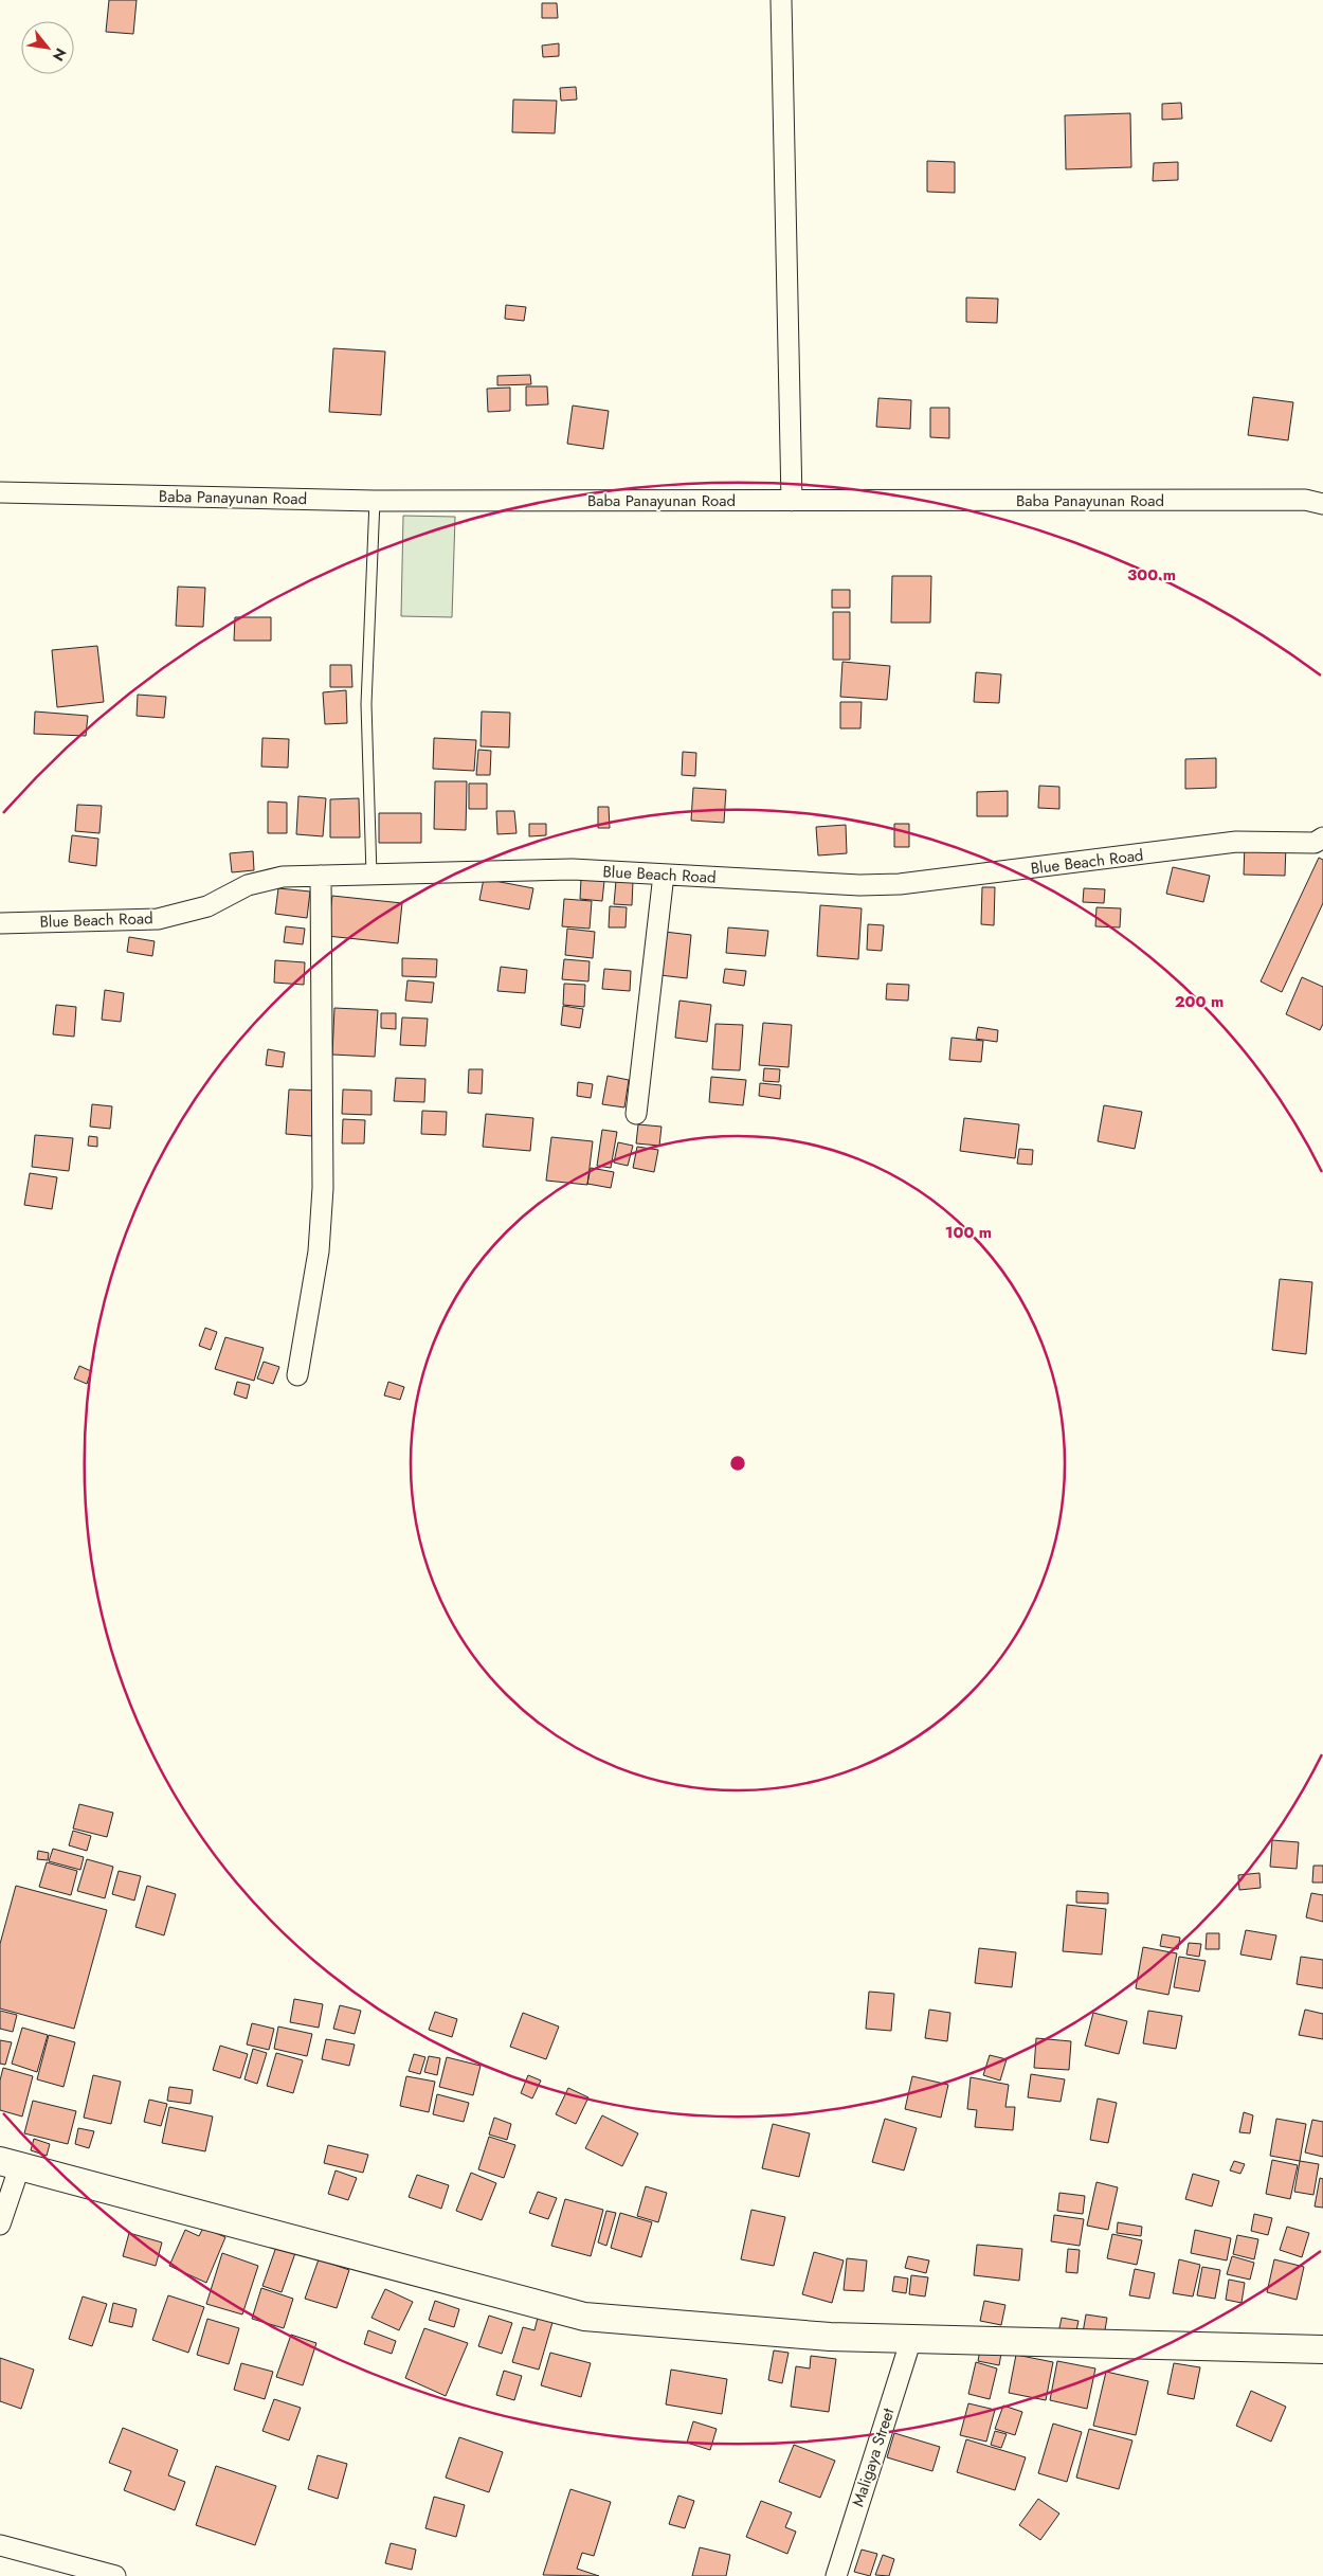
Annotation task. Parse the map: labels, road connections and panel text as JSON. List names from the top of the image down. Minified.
{"streets":{"street":["Baba Panayunan Road","Blue Beach Road","Maligaya Street"]},"north":"bottom right","rings":["300 m","200 m","100 m"]}
